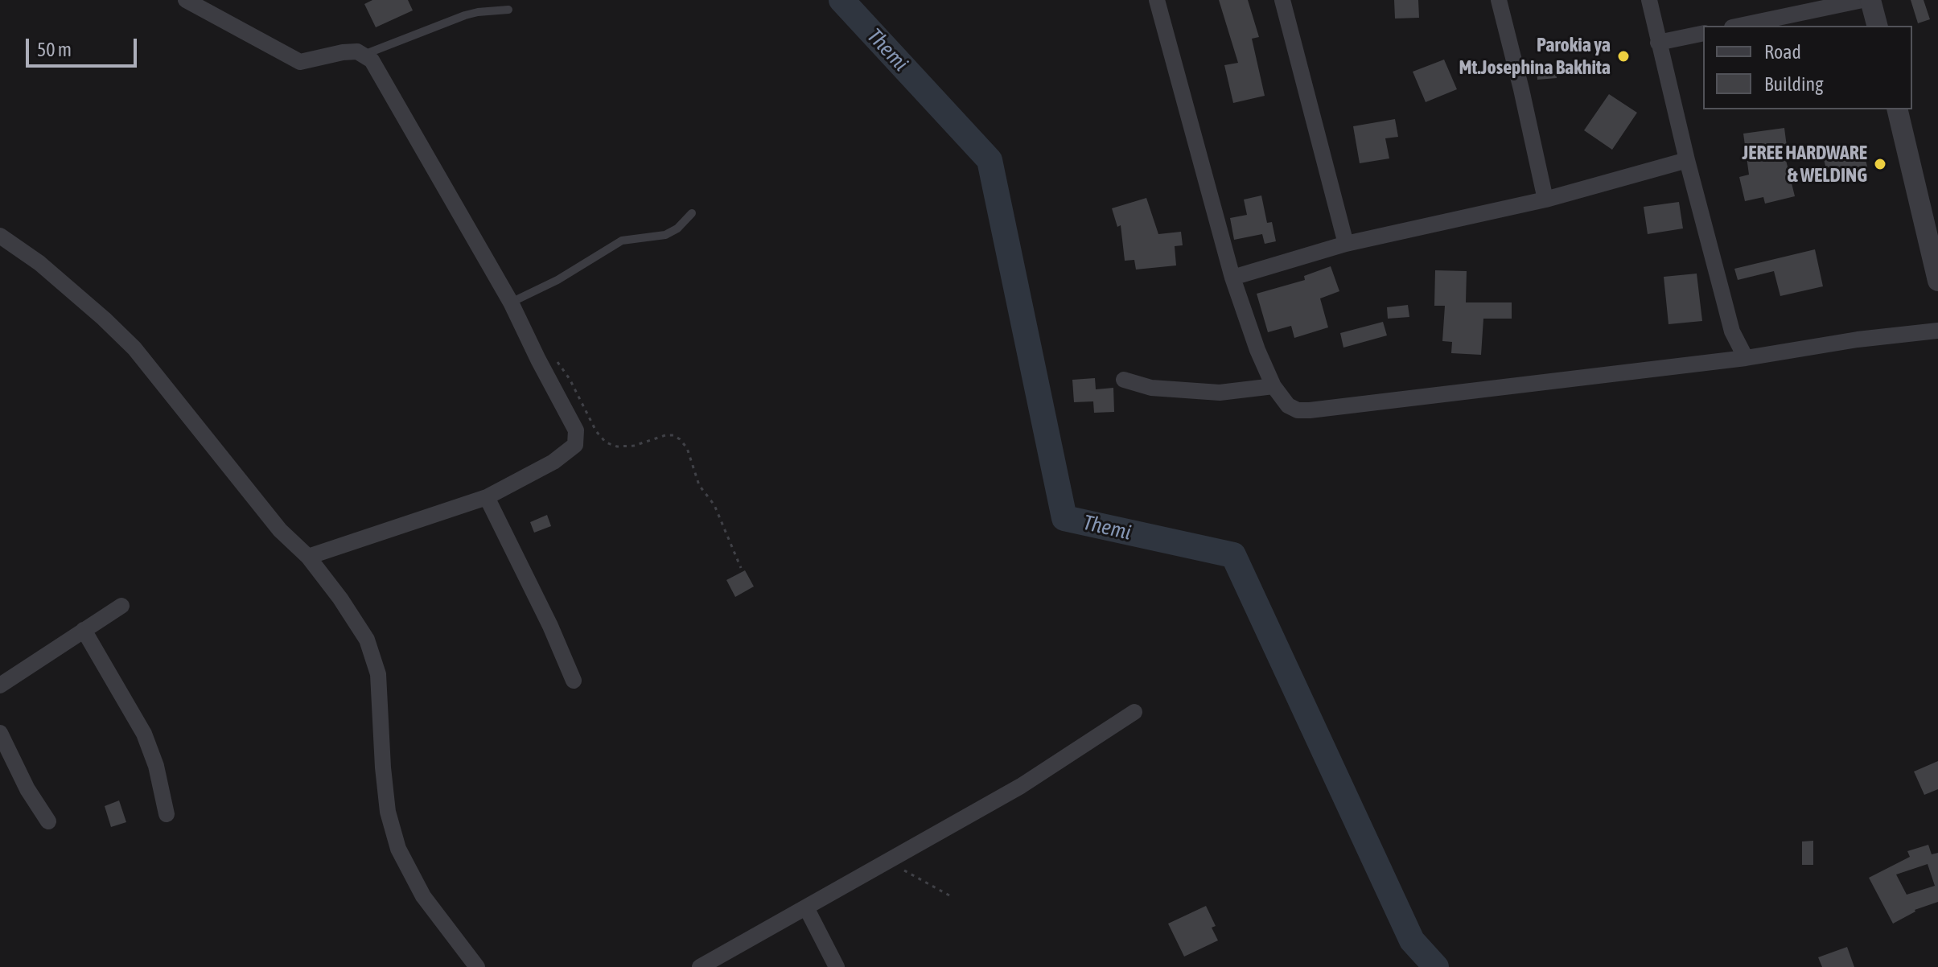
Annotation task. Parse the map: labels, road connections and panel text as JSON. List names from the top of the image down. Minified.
{"water":["Themi"],"places":["Parokia ya Mt.Josephina Bakhita","JEREE HARDWARE & WELDING"],"legend":["Road","Building"],"scale_bar":"50 m"}
